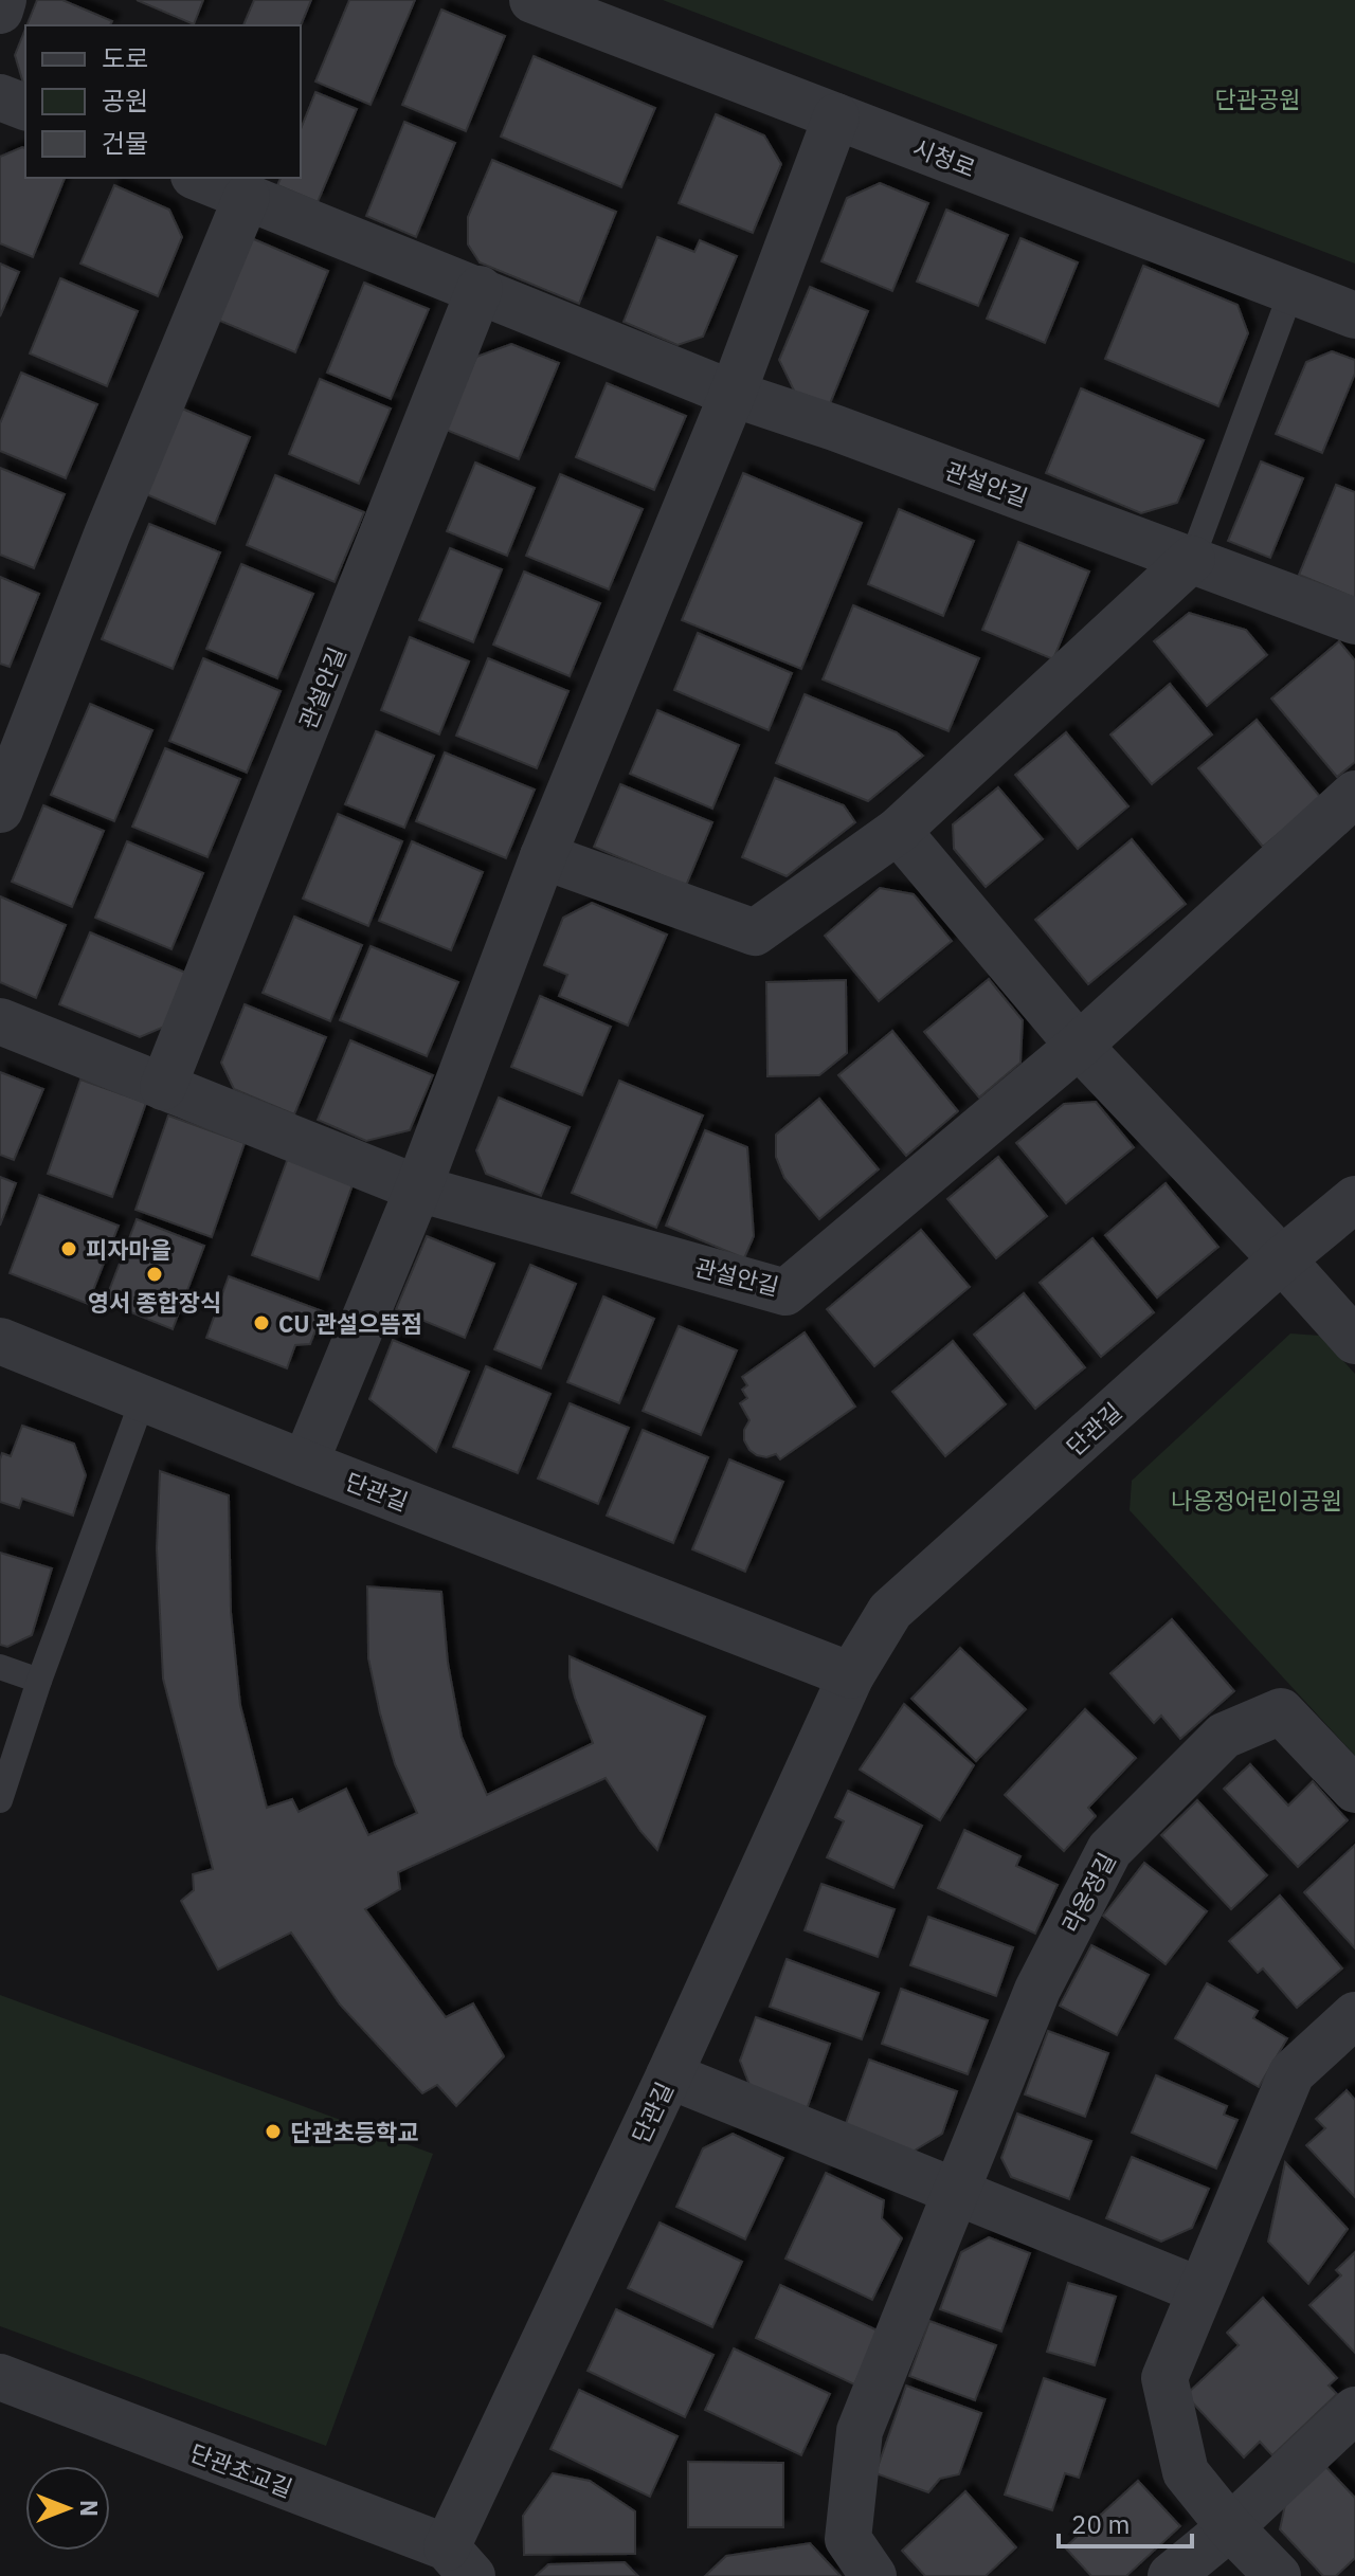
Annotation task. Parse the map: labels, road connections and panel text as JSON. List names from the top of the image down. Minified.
{"streets":{"street":["시청로","관설안길","단관길","라옹정길","단관초교길"]},"crossings":[["단관길","단관초교길"]],"parks":["단관공원","나옹정어린이공원"],"places":["피자마을","영서 종합장식","CU 관설으뜸점","단관초등학교"],"legend":["도로","공원","건물"],"scale_bar":"20 m","north":"right"}
